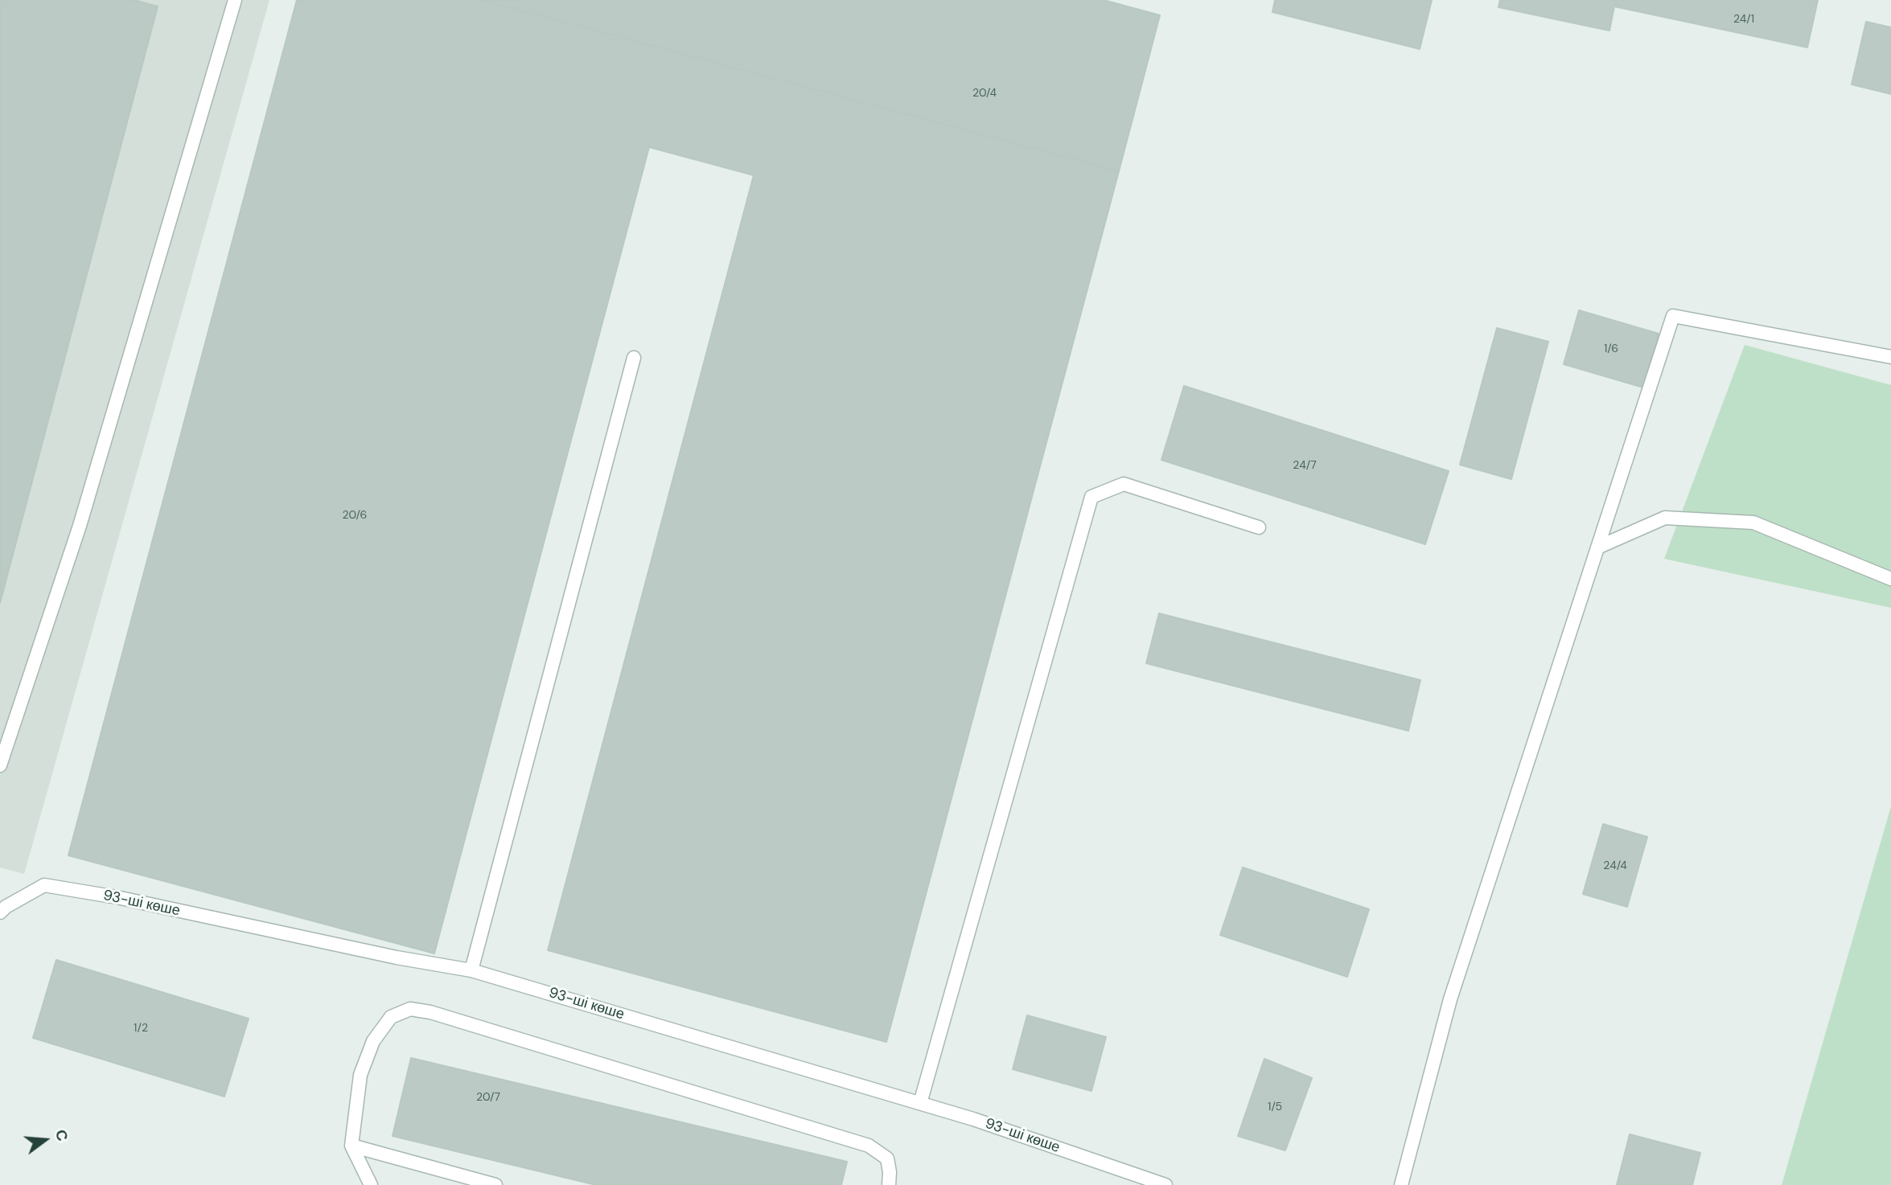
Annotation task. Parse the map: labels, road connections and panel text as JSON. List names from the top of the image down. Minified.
{"streets":{"lane":["93-ші көше"]},"house_numbers":["24/1","20/4","1/6","24/7","20/6","24/4","1/2","20/7","1/5"],"north":"right"}
